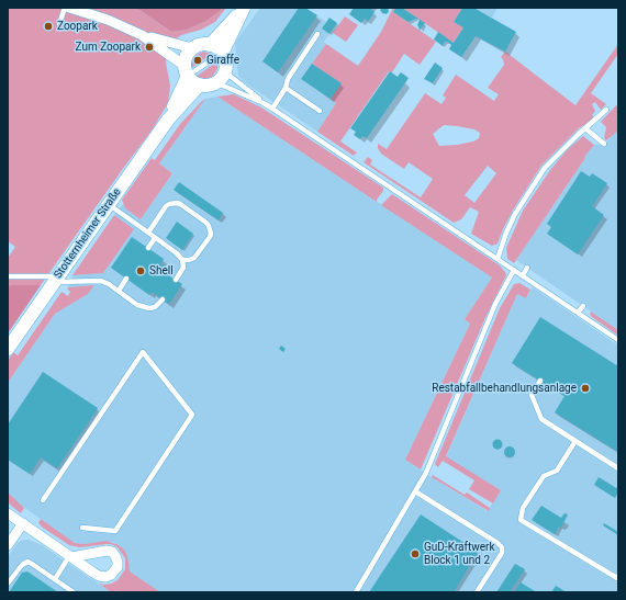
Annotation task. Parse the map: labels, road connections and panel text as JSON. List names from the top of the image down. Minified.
{"streets":{"main road":["Stotternheimer Straße"]},"places":["Zoopark","Zum Zoopark","Giraffe","Shell","Restabfallbehandlungsanlage","GuD-Kraftwerk Block 1 und 2"]}
